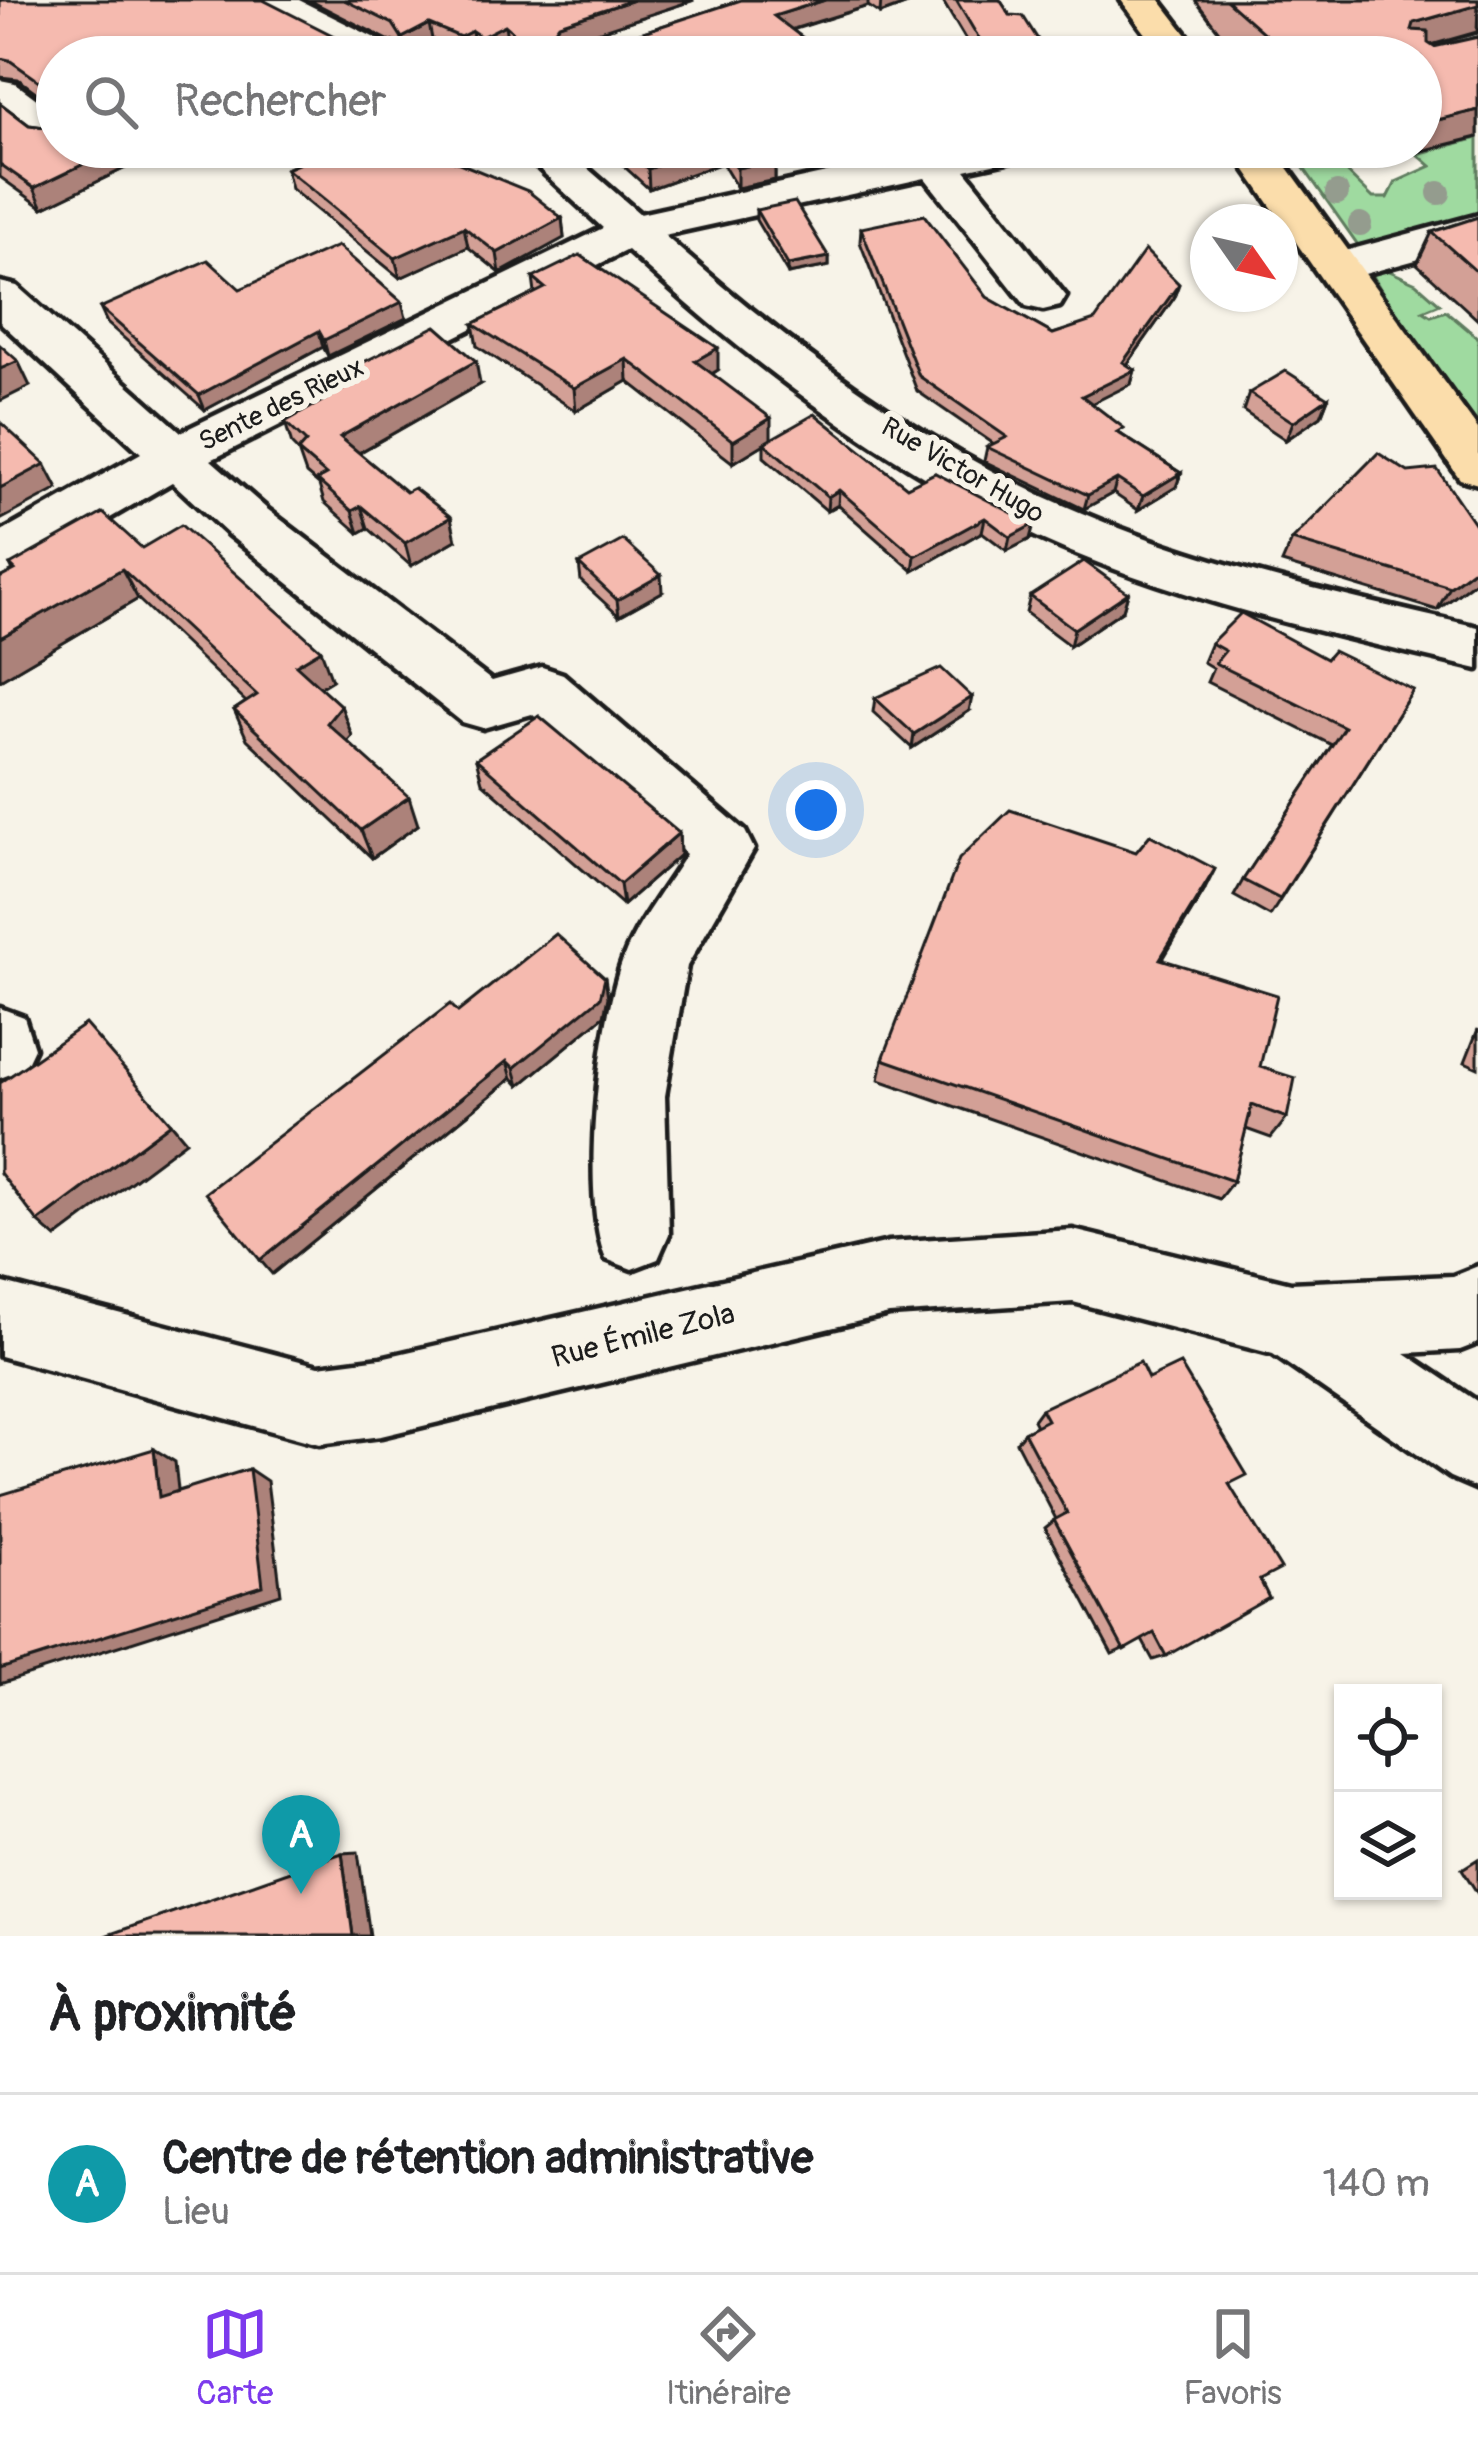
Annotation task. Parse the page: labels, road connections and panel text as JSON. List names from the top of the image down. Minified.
{"streets":{"street":["Sente des Rieux","Rue Victor Hugo","Rue Émile Zola"]},"crossings":[["Sente des Rieux","Rue Victor Hugo"]],"north":"bottom right","page":{"search":"Rechercher","pins":"A","heading":"À proximité","list":[{"mark":"A","name":"Centre de rétention administrative","note":"Lieu","value":"140 m"}],"nav":["Carte","Itinéraire","Favoris"]}}
